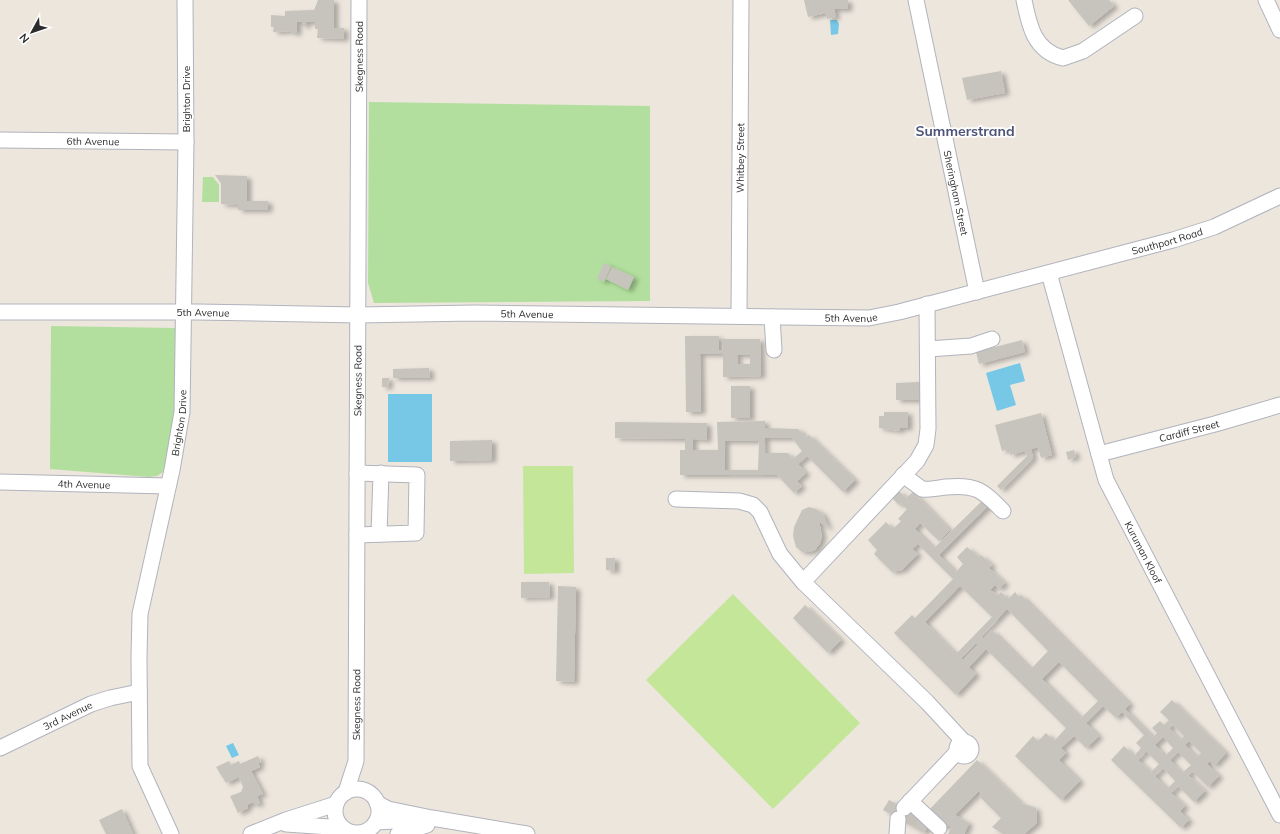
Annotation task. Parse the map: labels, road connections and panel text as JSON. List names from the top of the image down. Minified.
{"streets":{"street":["Skegness Road","Brighton Drive","6th Avenue","Whitbey Street","Sheringham Street","Southport Road","5th Avenue","Cardiff Street","4th Avenue","Kuruman Kloof","3rd Avenue"]},"crossings":[["Skegness Road","5th Avenue"],["Brighton Drive","6th Avenue"],["Brighton Drive","5th Avenue"],["Brighton Drive","4th Avenue"],["Brighton Drive","3rd Avenue"],["Whitbey Street","5th Avenue"],["Sheringham Street","5th Avenue"],["Southport Road","5th Avenue"],["Southport Road","Kuruman Kloof"],["5th Avenue","Kuruman Kloof"],["Cardiff Street","Kuruman Kloof"]],"districts":["Summerstrand"],"north":"bottom left"}
